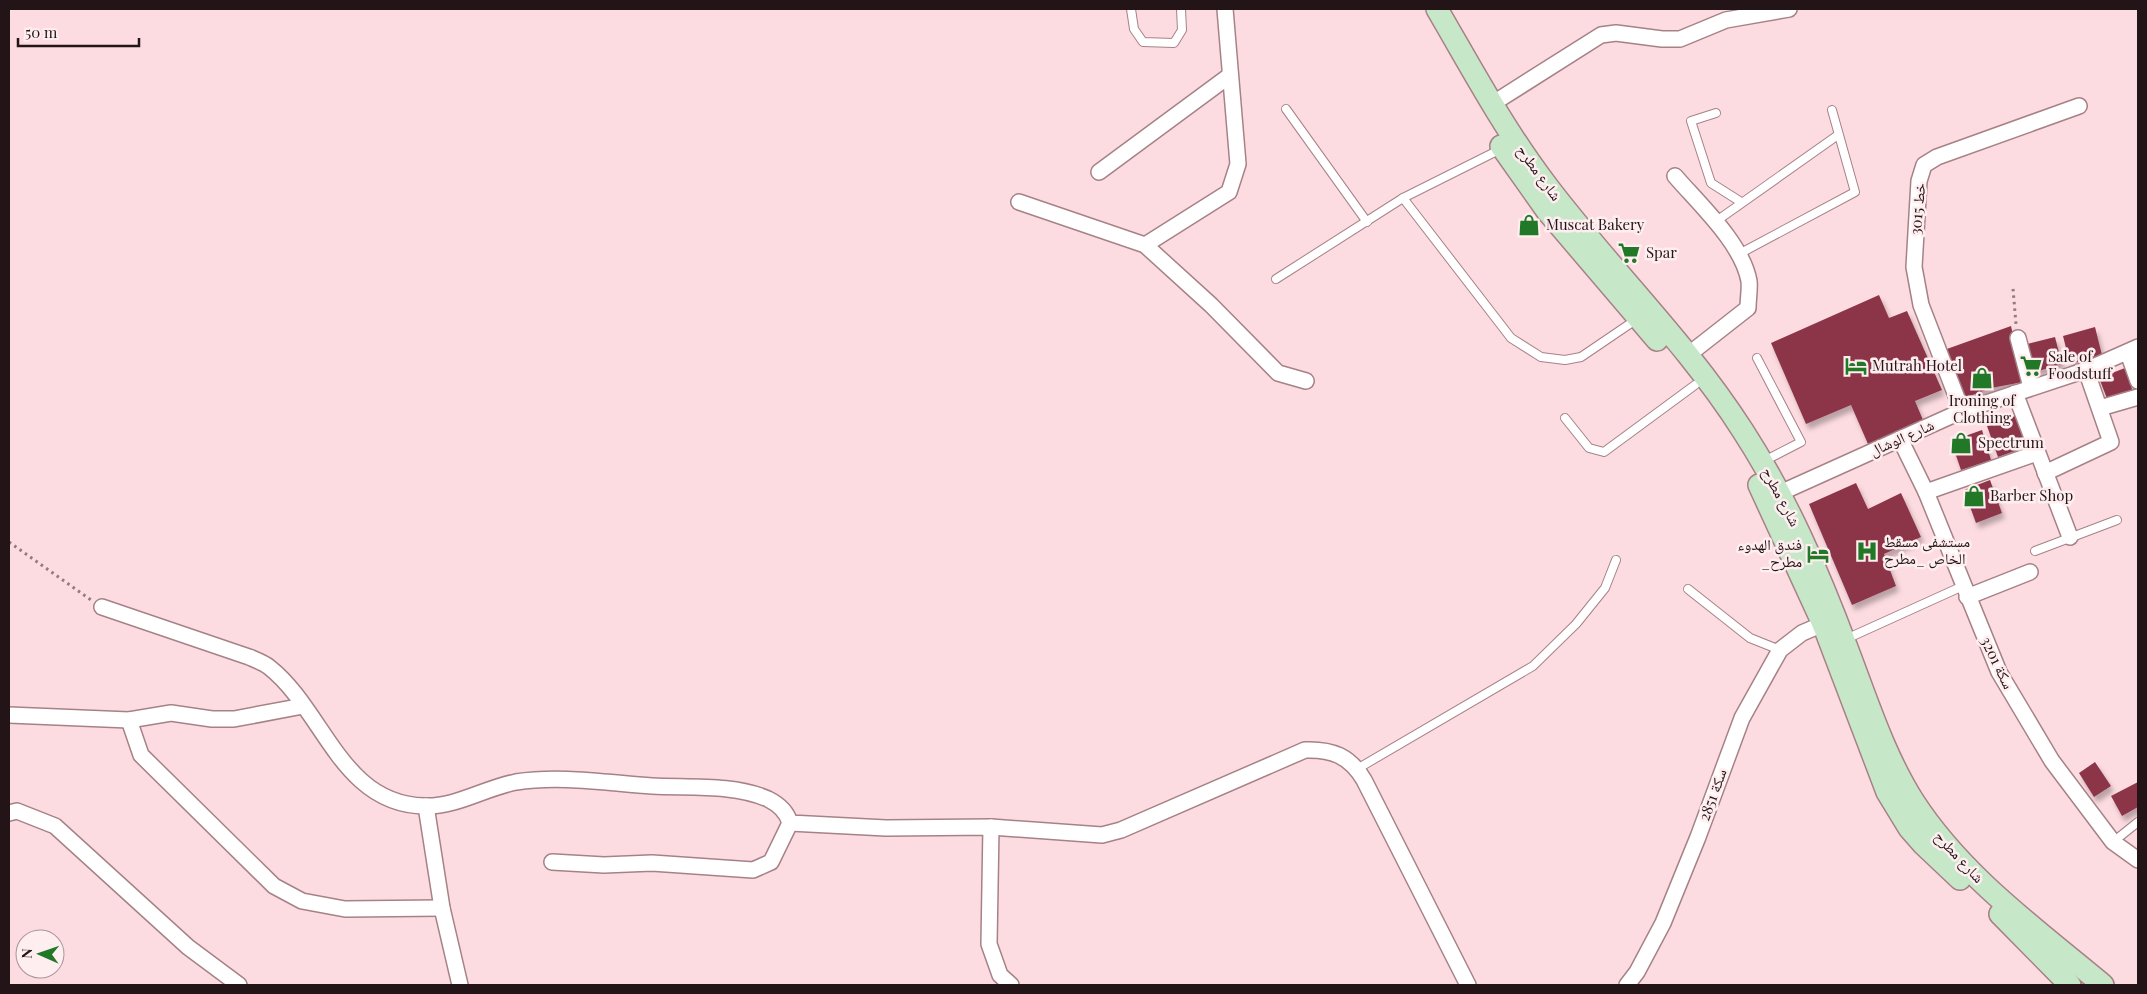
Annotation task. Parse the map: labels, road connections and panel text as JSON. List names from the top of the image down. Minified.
{"streets":{"main road":["شارع مطرح"],"street":["3015 خط","شارع الوشال","سكة 3201","سكة 2851"]},"crossings":[["شارع مطرح","شارع الوشال"],["شارع مطرح","سكة 2851"],["3015 خط","شارع الوشال"],["شارع الوشال","سكة 3201"]],"places":{"shop":["Muscat Bakery","Ironing of Clothing","Spectrum","Barber Shop"],"supermarket":["Spar","Sale of Foodstuff"],"hotel":["Mutrah Hotel","فندق الهدوء _مطرح"],"hospital":["مستشفى مسقط الخاص _مطرح"]},"scale_bar":"50 m","north":"left"}
